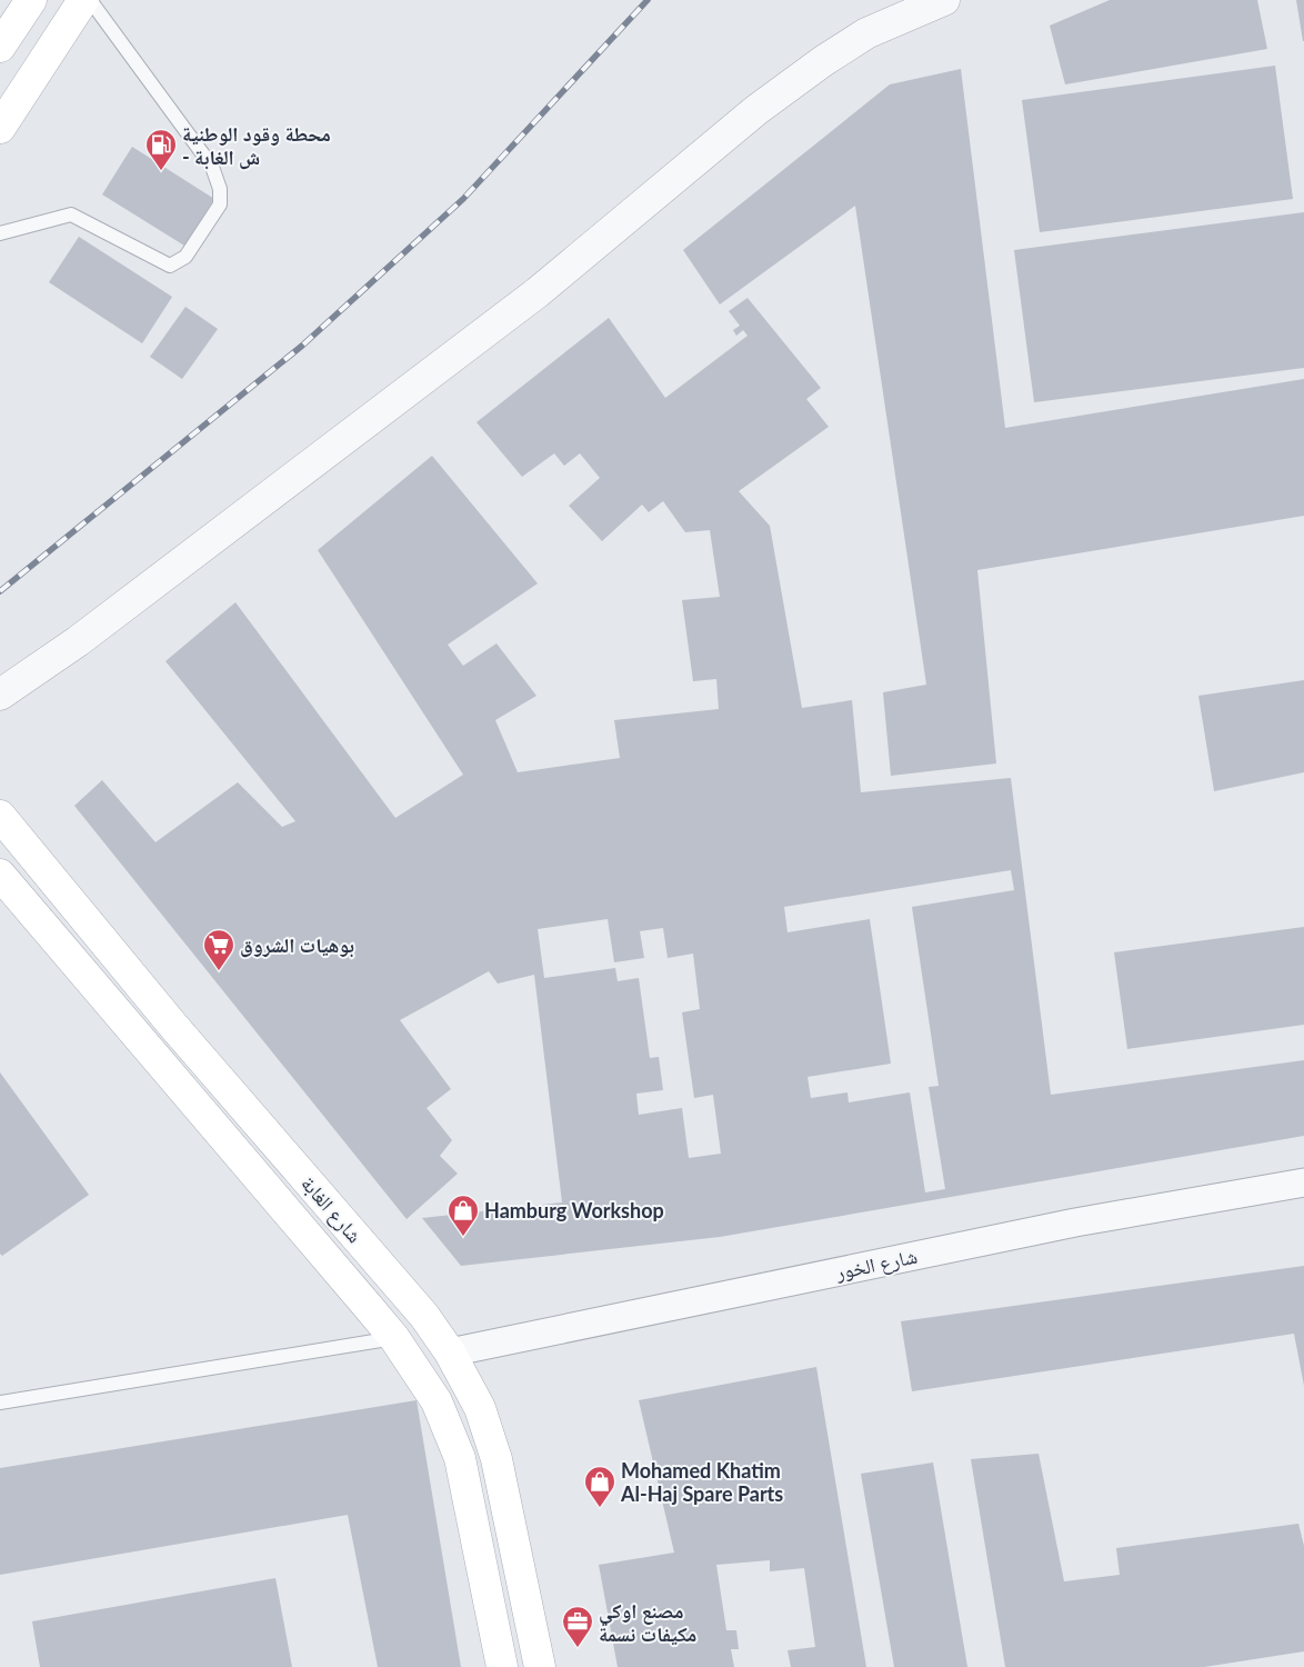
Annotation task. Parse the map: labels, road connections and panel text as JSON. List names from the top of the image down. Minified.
{"streets":{"main road":["شارع الغابة"],"street":["شارع الخور"]},"crossings":[["شارع الغابة","شارع الخور"]],"places":{"fuel station":["محطة وقود الوطنية - ش الغابة"],"supermarket":["بوهيات الشروق"],"shop":["Hamburg Workshop","Mohamed Khatim Al-Haj Spare Parts"],"office":["مصنع اوكي مكيفات نسمة"]}}
